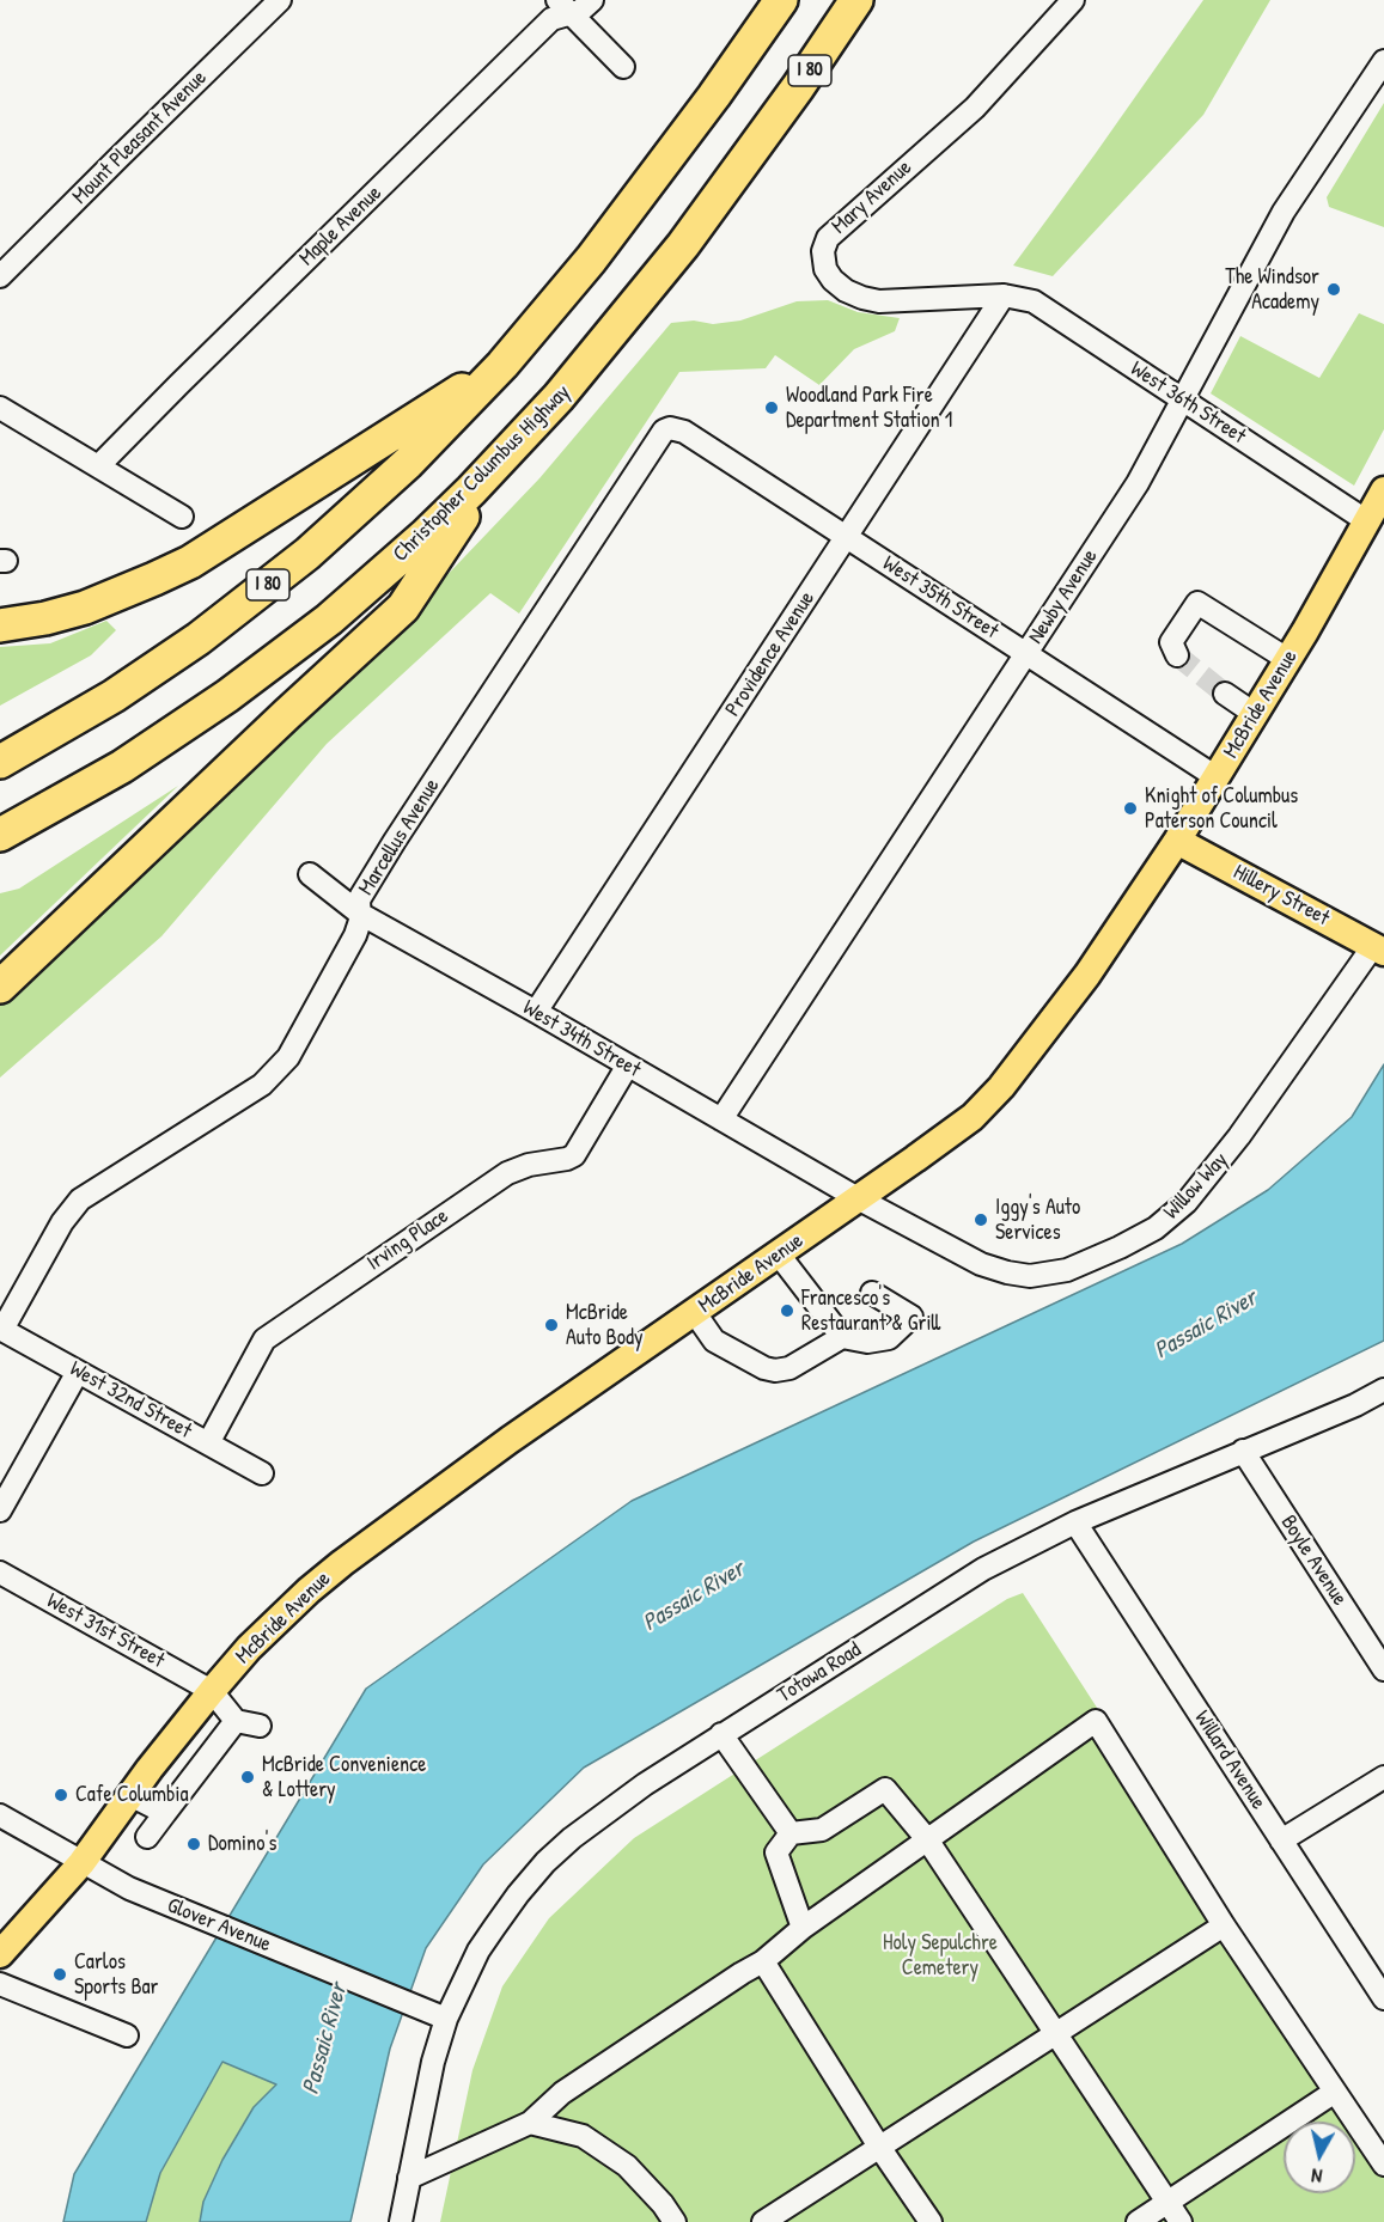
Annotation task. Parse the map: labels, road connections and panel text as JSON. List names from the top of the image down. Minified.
{"streets":{"highway":["I 80","Christopher Columbus Highway"],"main road":["McBride Avenue","Hillery Street"],"street":["Mount Pleasant Avenue","Mary Avenue","Maple Avenue","West 36th Street","Newby Avenue","West 35th Street","Providence Avenue","Marcellus Avenue","West 34th Street","Willow Way","Irving Place","West 32nd Street","Boyle Avenue","West 31st Street","Totowa Road","Willard Avenue","Glover Avenue"]},"crossings":[["Mary Avenue","West 36th Street"],["Mary Avenue","Providence Avenue"],["West 36th Street","Newby Avenue"],["West 36th Street","Providence Avenue"],["West 36th Street","McBride Avenue"],["Newby Avenue","West 35th Street"],["Newby Avenue","West 34th Street"],["West 35th Street","Providence Avenue"],["West 35th Street","McBride Avenue"],["West 35th Street","Marcellus Avenue"],["Providence Avenue","West 34th Street"],["McBride Avenue","Hillery Street"],["McBride Avenue","West 34th Street"],["McBride Avenue","Willow Way"],["McBride Avenue","West 31st Street"],["McBride Avenue","Glover Avenue"],["Marcellus Avenue","West 34th Street"],["Marcellus Avenue","West 32nd Street"],["Hillery Street","Willow Way"],["West 34th Street","Willow Way"],["West 34th Street","Irving Place"],["Irving Place","West 32nd Street"],["Boyle Avenue","Totowa Road"],["Totowa Road","Willard Avenue"],["Totowa Road","Glover Avenue"]],"water":["Passaic River"],"parks":["Holy Sepulchre Cemetery"],"places":["The Windsor Academy","Woodland Park Fire Department Station 1","Knight of Columbus Paterson Council","Iggy's Auto Services","Francesco's Restaurant & Grill","McBride Auto Body","McBride Convenience & Lottery","Cafe Columbia","Domino's","Carlos Sports Bar"],"north":"bottom"}
